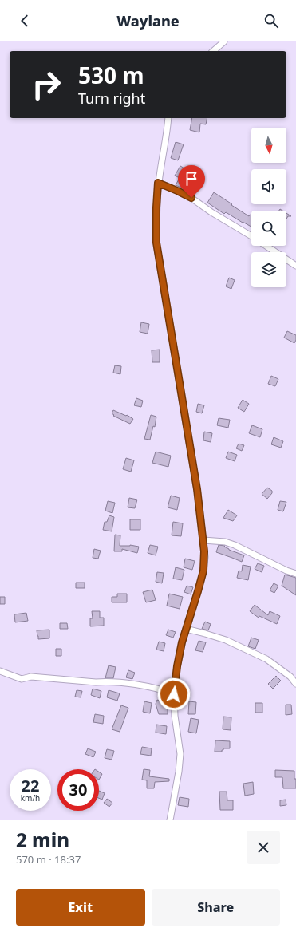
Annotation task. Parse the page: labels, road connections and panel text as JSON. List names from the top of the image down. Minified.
{"north":"bottom","page":{"header":"Waylane","turn":["530 m","Turn right"],"speed":"22 km/h","limit":"30","heading":["2 min","570 m · 18:37"],"buttons":["Exit","Share"]}}
